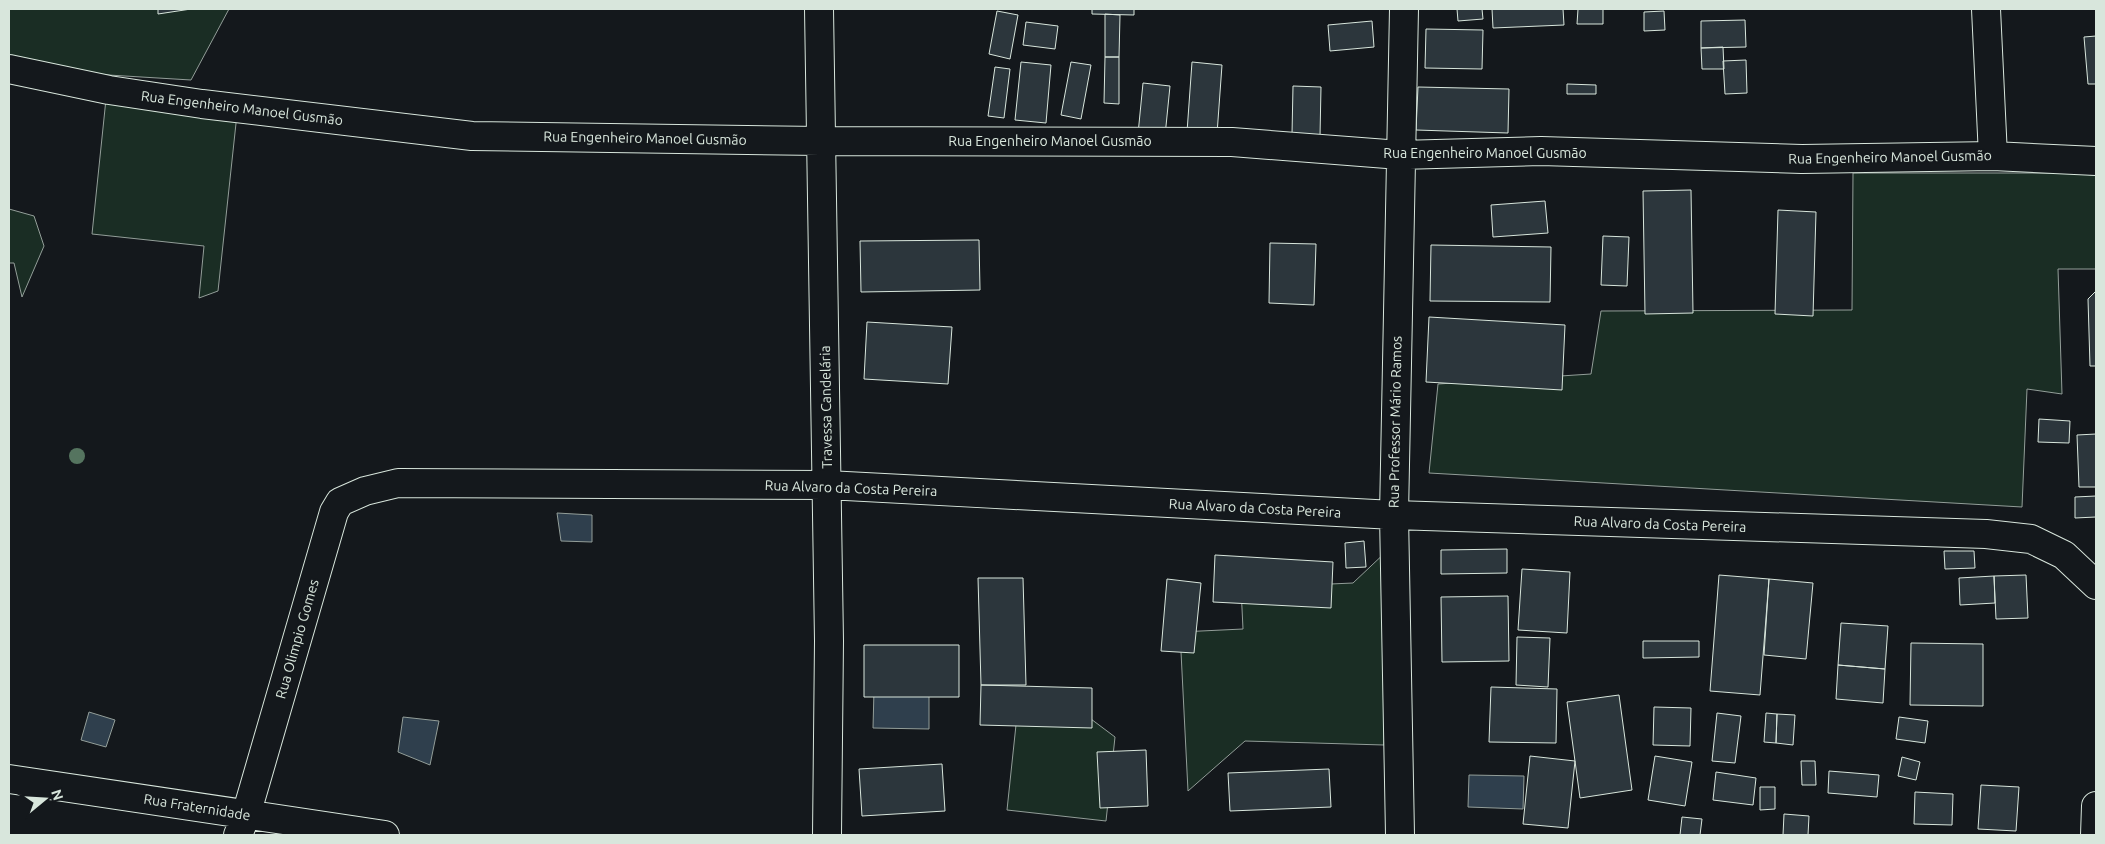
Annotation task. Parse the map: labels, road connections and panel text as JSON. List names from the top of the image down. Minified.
{"streets":{"street":["Rua Engenheiro Manoel Gusmão","Travessa Candelária","Rua Professor Mário Ramos","Rua Alvaro da Costa Pereira","Rua Olimpio Gomes","Rua Fraternidade"]},"crossings":[["Rua Engenheiro Manoel Gusmão","Travessa Candelária"],["Rua Engenheiro Manoel Gusmão","Rua Professor Mário Ramos"],["Travessa Candelária","Rua Alvaro da Costa Pereira"],["Rua Professor Mário Ramos","Rua Alvaro da Costa Pereira"],["Rua Alvaro da Costa Pereira","Rua Olimpio Gomes"],["Rua Olimpio Gomes","Rua Fraternidade"]],"north":"right"}
